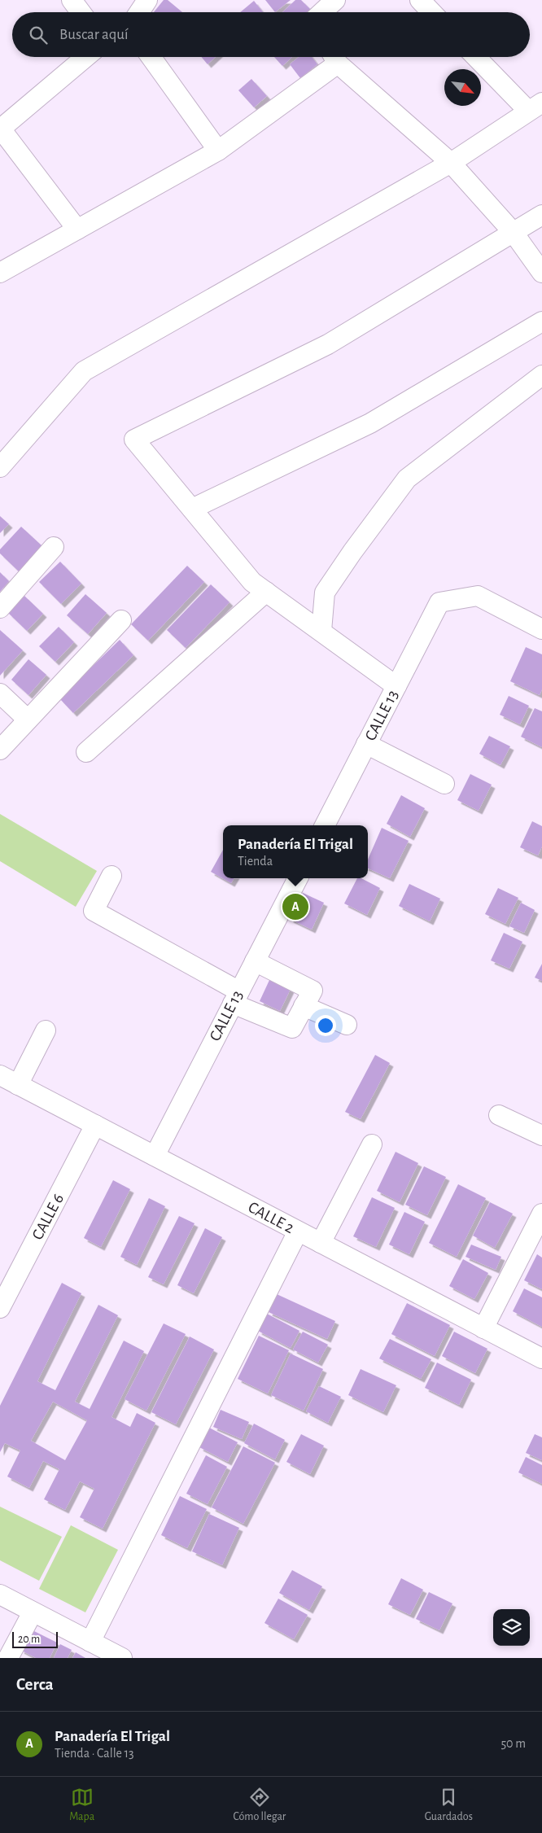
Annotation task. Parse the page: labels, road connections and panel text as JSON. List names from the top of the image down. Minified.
{"streets":{"street":["CALLE 13","CALLE 6","CALLE 2"]},"crossings":[["CALLE 13","CALLE 2"],["CALLE 6","CALLE 2"]],"scale_bar":"20 m","north":"bottom right","page":{"search":"Buscar aquí","popup":["Panadería El Trigal","Tienda"],"pins":"A","scale":"20 m","heading":"Cerca","list":[{"mark":"A","name":"Panadería El Trigal","note":"Tienda · Calle 13","value":"50 m"}],"nav":["Mapa","Cómo llegar","Guardados"]}}
